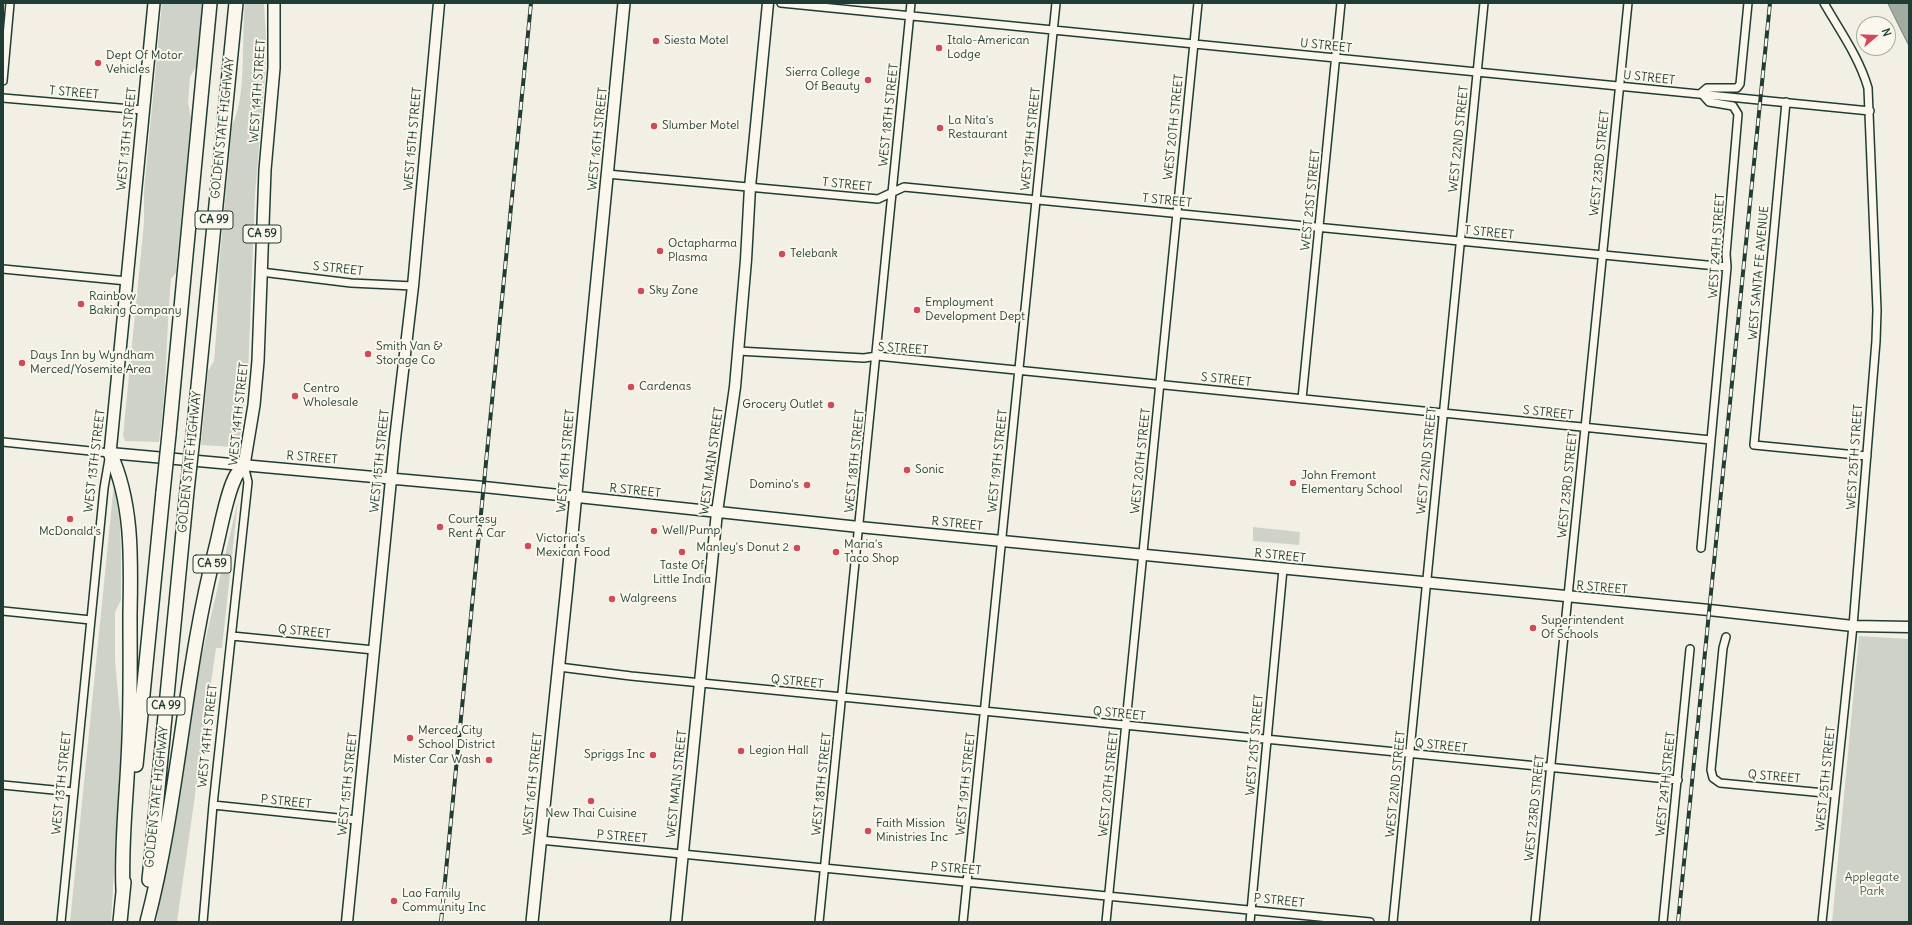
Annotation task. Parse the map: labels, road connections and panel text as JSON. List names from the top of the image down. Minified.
{"streets":{"highway":["GOLDEN STATE HIGHWAY","CA 99","CA 59"],"main road":["WEST 14TH STREET","WEST 13TH STREET","WEST 16TH STREET"],"street":["U STREET","T STREET","WEST 18TH STREET","WEST 20TH STREET","WEST 15TH STREET","WEST 19TH STREET","WEST 22ND STREET","WEST 23RD STREET","WEST 21ST STREET","WEST 24TH STREET","S STREET","WEST SANTA FE AVENUE","WEST 25TH STREET","R STREET","WEST MAIN STREET","Q STREET","P STREET"]},"crossings":[["U STREET","WEST 18TH STREET"],["U STREET","WEST 20TH STREET"],["U STREET","WEST 19TH STREET"],["U STREET","WEST 22ND STREET"],["U STREET","WEST 23RD STREET"],["U STREET","WEST 21ST STREET"],["U STREET","WEST 24TH STREET"],["U STREET","WEST SANTA FE AVENUE"],["U STREET","WEST 25TH STREET"],["WEST 14TH STREET","CA 59"],["WEST 14TH STREET","S STREET"],["WEST 14TH STREET","R STREET"],["WEST 14TH STREET","Q STREET"],["WEST 14TH STREET","P STREET"],["T STREET","WEST 18TH STREET"],["T STREET","WEST 20TH STREET"],["T STREET","WEST 13TH STREET"],["T STREET","WEST 16TH STREET"],["T STREET","WEST 19TH STREET"],["T STREET","WEST 22ND STREET"],["T STREET","WEST 23RD STREET"],["T STREET","WEST 21ST STREET"],["T STREET","WEST 24TH STREET"],["T STREET","WEST MAIN STREET"],["WEST 18TH STREET","S STREET"],["WEST 18TH STREET","R STREET"],["WEST 18TH STREET","Q STREET"],["WEST 18TH STREET","P STREET"],["WEST 20TH STREET","S STREET"],["WEST 20TH STREET","R STREET"],["WEST 20TH STREET","Q STREET"],["WEST 20TH STREET","P STREET"],["GOLDEN STATE HIGHWAY","CA 59"],["WEST 13TH STREET","R STREET"],["WEST 15TH STREET","S STREET"],["WEST 15TH STREET","R STREET"],["WEST 15TH STREET","Q STREET"],["WEST 15TH STREET","P STREET"],["WEST 16TH STREET","R STREET"],["WEST 16TH STREET","Q STREET"],["WEST 16TH STREET","P STREET"],["WEST 19TH STREET","S STREET"],["WEST 19TH STREET","R STREET"],["WEST 19TH STREET","Q STREET"],["WEST 19TH STREET","P STREET"],["WEST 22ND STREET","S STREET"],["WEST 22ND STREET","R STREET"],["WEST 22ND STREET","Q STREET"],["WEST 23RD STREET","S STREET"],["WEST 23RD STREET","R STREET"],["WEST 23RD STREET","Q STREET"],["WEST 21ST STREET","S STREET"],["WEST 21ST STREET","R STREET"],["WEST 21ST STREET","Q STREET"],["WEST 21ST STREET","P STREET"],["CA 59","R STREET"],["WEST 24TH STREET","S STREET"],["WEST 24TH STREET","Q STREET"],["S STREET","WEST MAIN STREET"],["WEST SANTA FE AVENUE","WEST 25TH STREET"],["WEST 25TH STREET","R STREET"],["WEST 25TH STREET","Q STREET"],["R STREET","WEST MAIN STREET"],["WEST MAIN STREET","Q STREET"],["WEST MAIN STREET","P STREET"]],"parks":["Applegate Park"],"places":["Siesta Motel","Italo-American Lodge","Dept Of Motor Vehicles","Sierra College Of Beauty","Slumber Motel","La Nita's Restaurant","Octapharma Plasma","Telebank","Sky Zone","Rainbow Baking Company","Employment Development Dept","Smith Van & Storage Co","Days Inn by Wyndham Merced/Yosemite Area","Cardenas","Centro Wholesale","Grocery Outlet","Sonic","John Fremont Elementary School","Domino's","McDonald's","Courtesy Rent A Car","Well/Pump","Victoria's Mexican Food","Manley's Donut 2","Taste Of Little India","Maria's Taco Shop","Walgreens","Superintendent Of Schools","Merced City School District","Legion Hall","Spriggs Inc","Mister Car Wash","New Thai Cuisine","Faith Mission Ministries Inc","Lao Family Community Inc"],"north":"right"}
